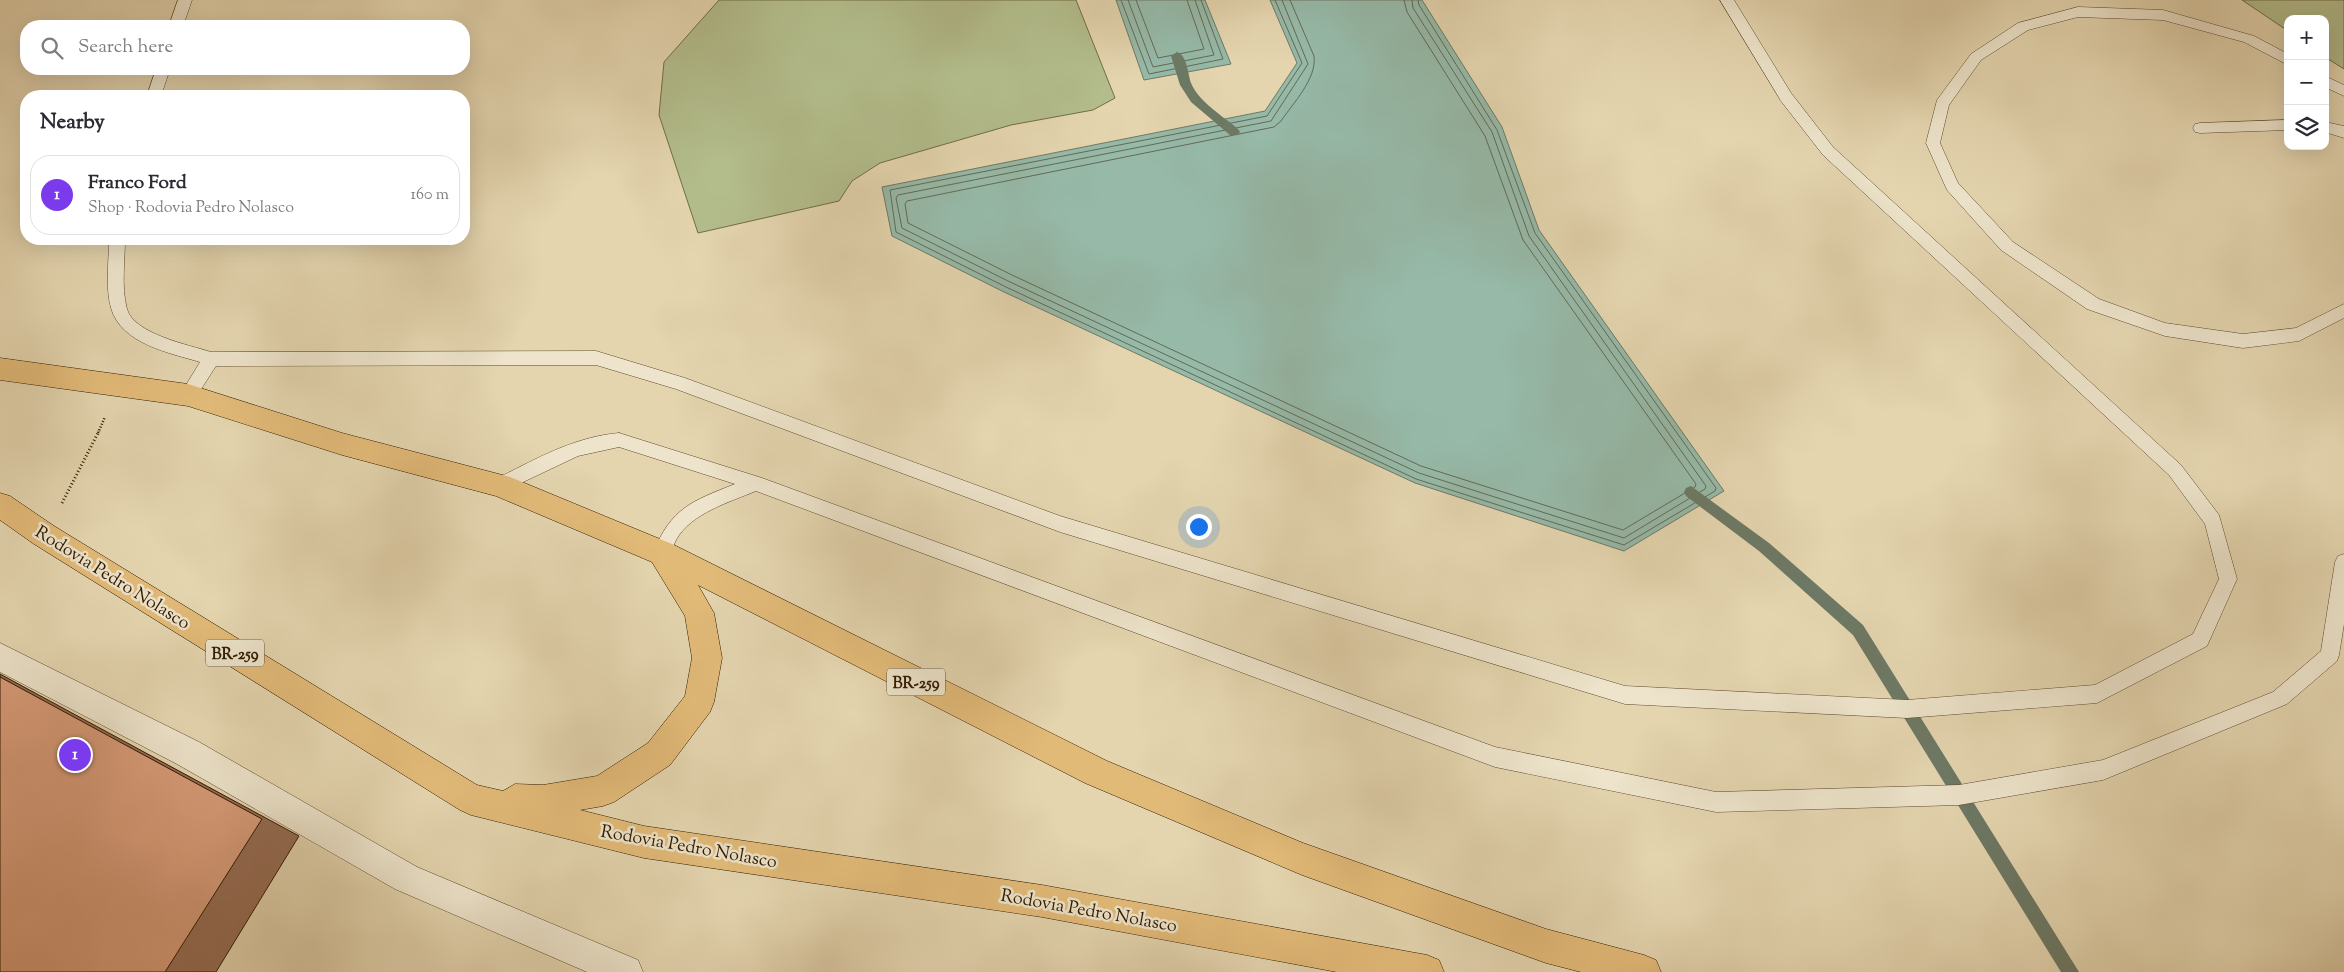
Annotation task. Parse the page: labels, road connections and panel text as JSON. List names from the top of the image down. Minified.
{"streets":{"highway":["Rodovia Pedro Nolasco","BR-259"]},"page":{"map_buttons":["+","−"],"search":"Search here","heading":"Nearby","list":[{"mark":"1","name":"Franco Ford","note":"Shop · Rodovia Pedro Nolasco","value":"160 m"}],"pins":"1"}}
